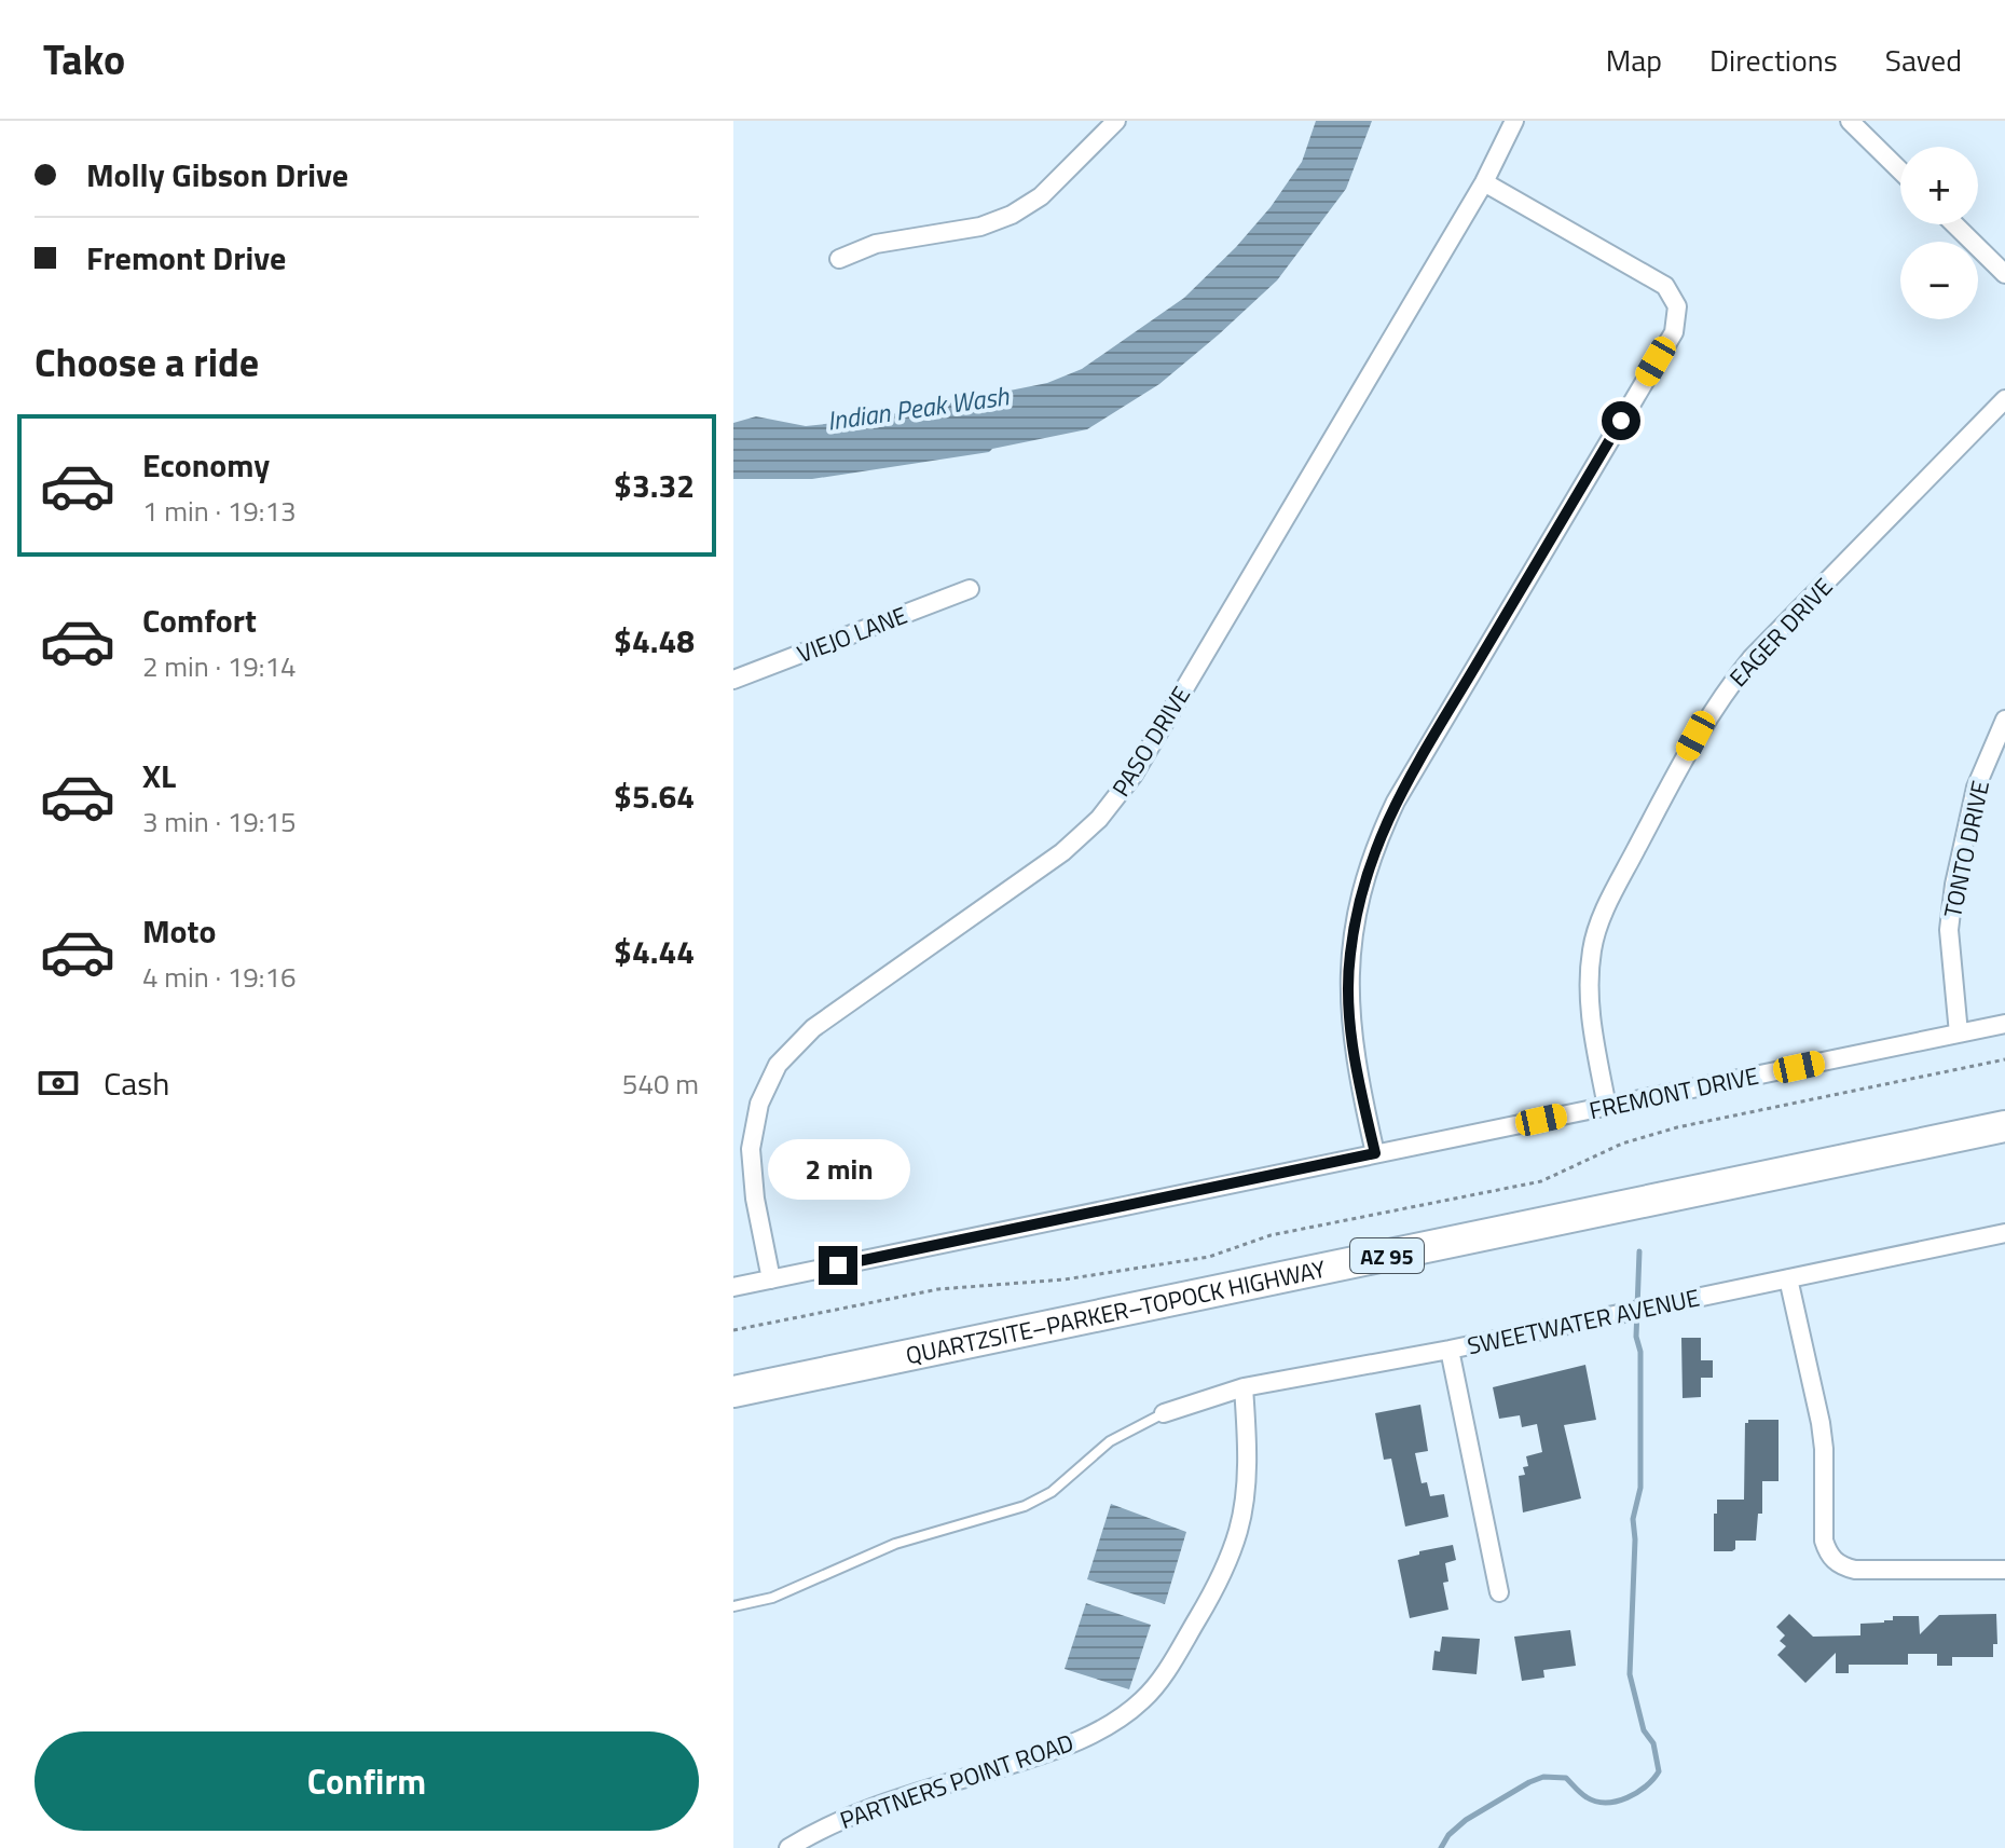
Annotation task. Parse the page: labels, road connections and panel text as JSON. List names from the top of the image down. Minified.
{"streets":{"highway":["AZ 95","QUARTZSITE–PARKER–TOPOCK HIGHWAY"],"street":["EAGER DRIVE","VIEJO LANE","PASO DRIVE","TONTO DRIVE","FREMONT DRIVE","SWEETWATER AVENUE","PARTNERS POINT ROAD"]},"crossings":[["EAGER DRIVE","FREMONT DRIVE"],["PASO DRIVE","FREMONT DRIVE"],["TONTO DRIVE","FREMONT DRIVE"],["SWEETWATER AVENUE","PARTNERS POINT ROAD"]],"water":["Indian Peak Wash"],"page":{"header":"Tako","nav":["Map","Directions","Saved"],"banner":["Molly Gibson Drive","Fremont Drive"],"map_buttons":["+","−"],"heading":"Choose a ride","list":[{"name":"Economy","note":"1 min · 19:13","value":"$3.32"},{"name":"Comfort","note":"2 min · 19:14","value":"$4.48"},{"name":"XL","note":"3 min · 19:15","value":"$5.64"},{"name":"Moto","note":"4 min · 19:16","value":"$4.44"}],"pay":["Cash","540 m"],"bubble":"2 min","buttons":"Confirm"}}
